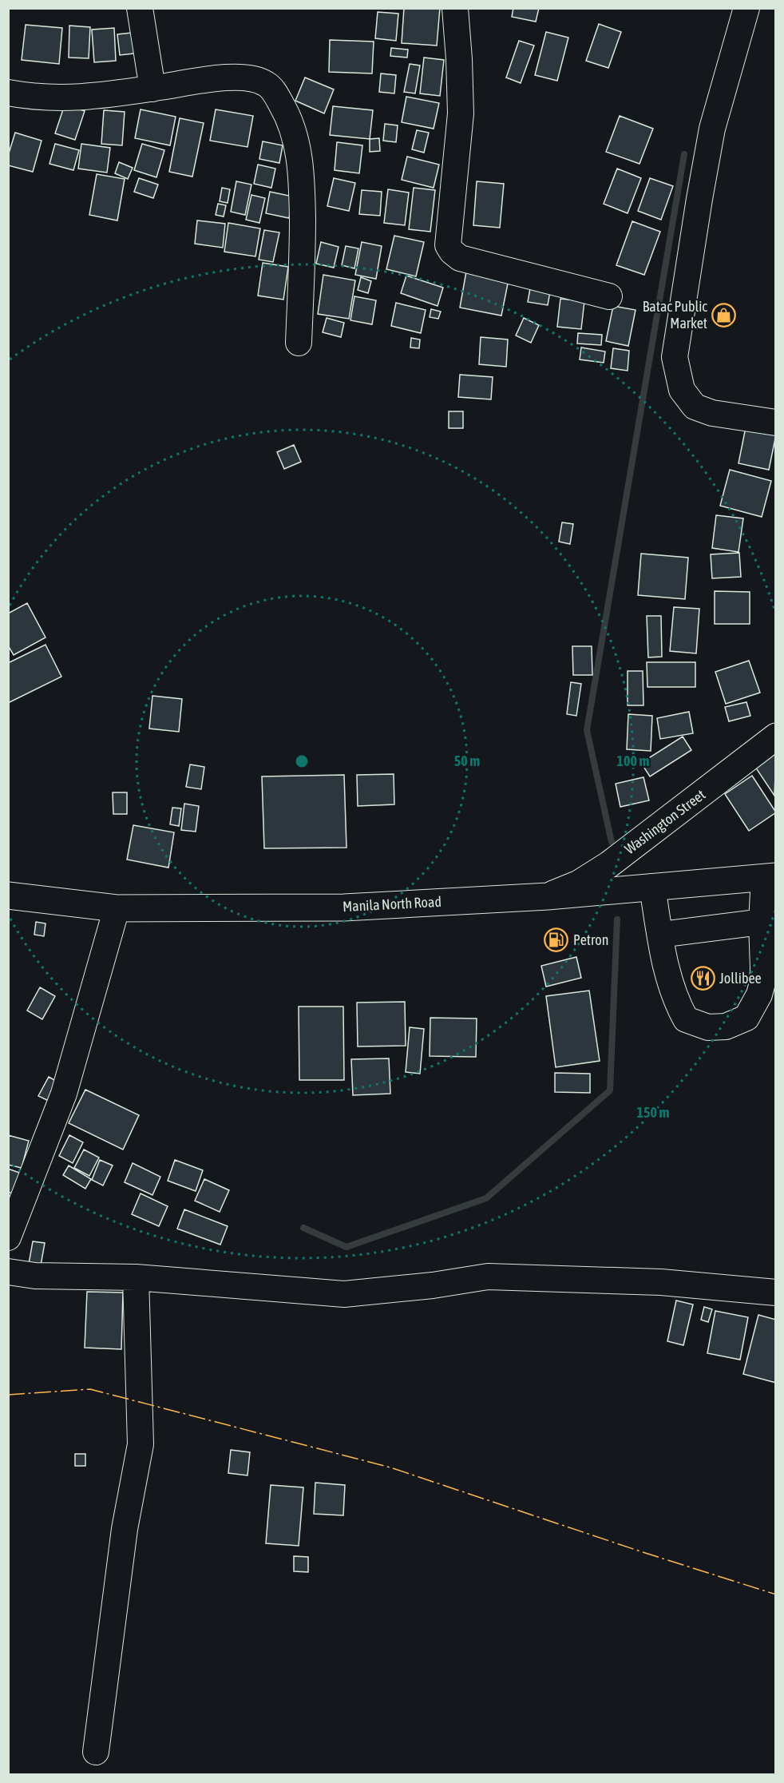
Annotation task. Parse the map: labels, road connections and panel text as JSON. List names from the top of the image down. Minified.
{"streets":{"main road":["Washington Street","Manila North Road"]},"crossings":[["Washington Street","Manila North Road"]],"places":{"shop":["Batac Public Market"],"fuel station":["Petron"],"restaurant":["Jollibee"]},"rings":["50 m","100 m","150 m"]}
